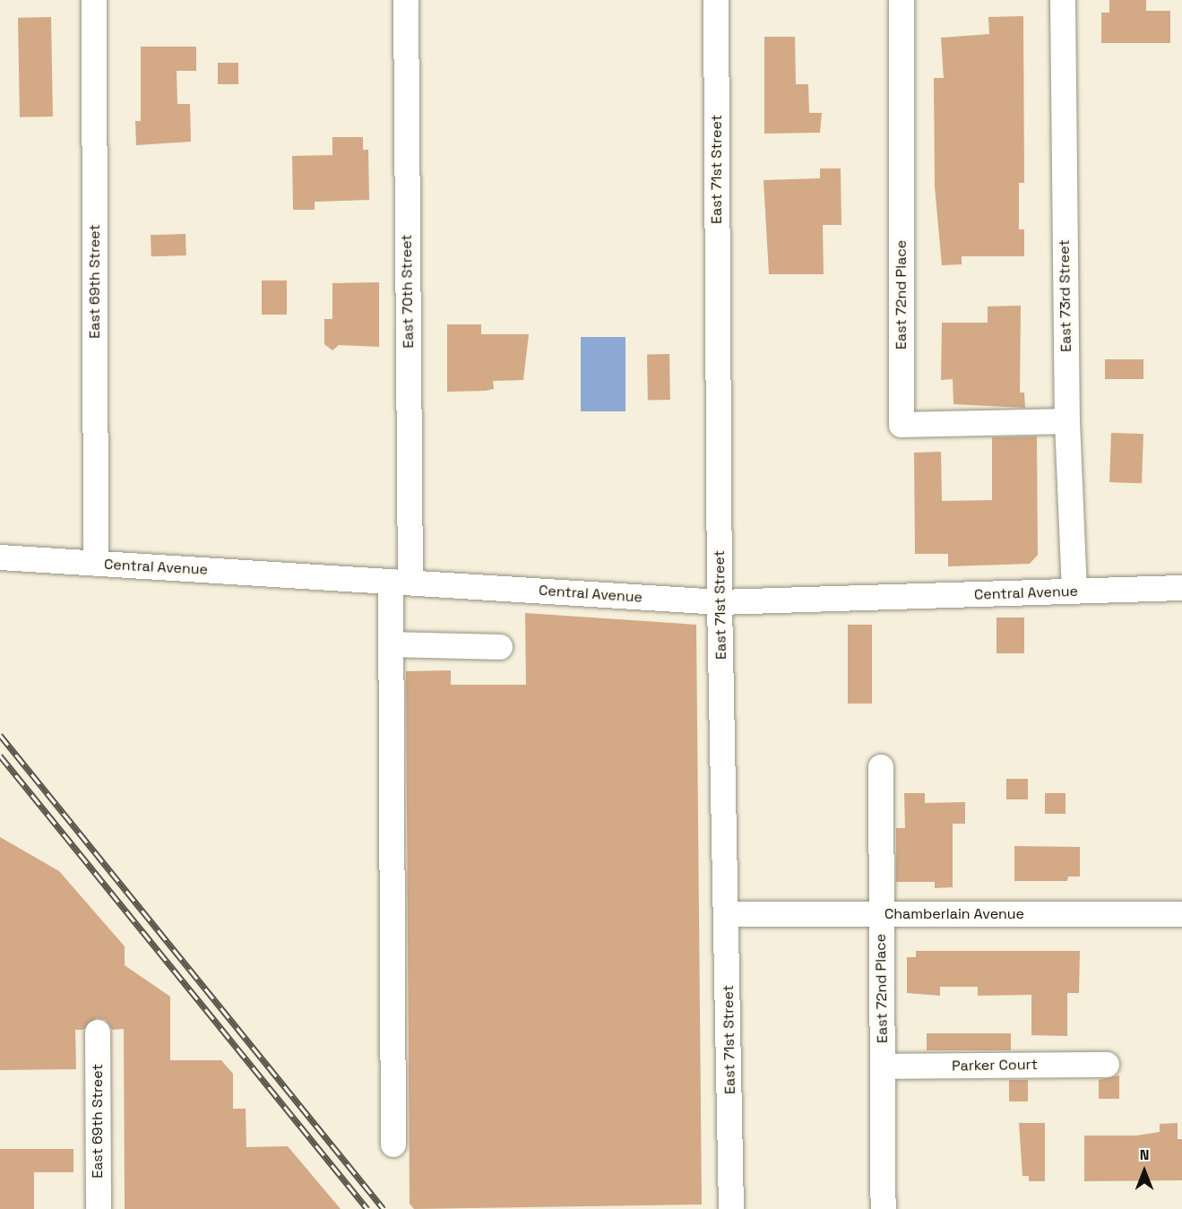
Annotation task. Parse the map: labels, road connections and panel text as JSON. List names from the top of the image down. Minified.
{"streets":{"street":["East 71st Street","East 69th Street","East 70th Street","East 72nd Place","East 73rd Street","Central Avenue","Chamberlain Avenue","Parker Court"]},"crossings":[["East 71st Street","Central Avenue"],["East 71st Street","Chamberlain Avenue"],["East 69th Street","Central Avenue"],["East 70th Street","Central Avenue"],["East 72nd Place","East 73rd Street"],["East 72nd Place","Chamberlain Avenue"],["East 72nd Place","Parker Court"],["East 73rd Street","Central Avenue"]],"north":"top"}
